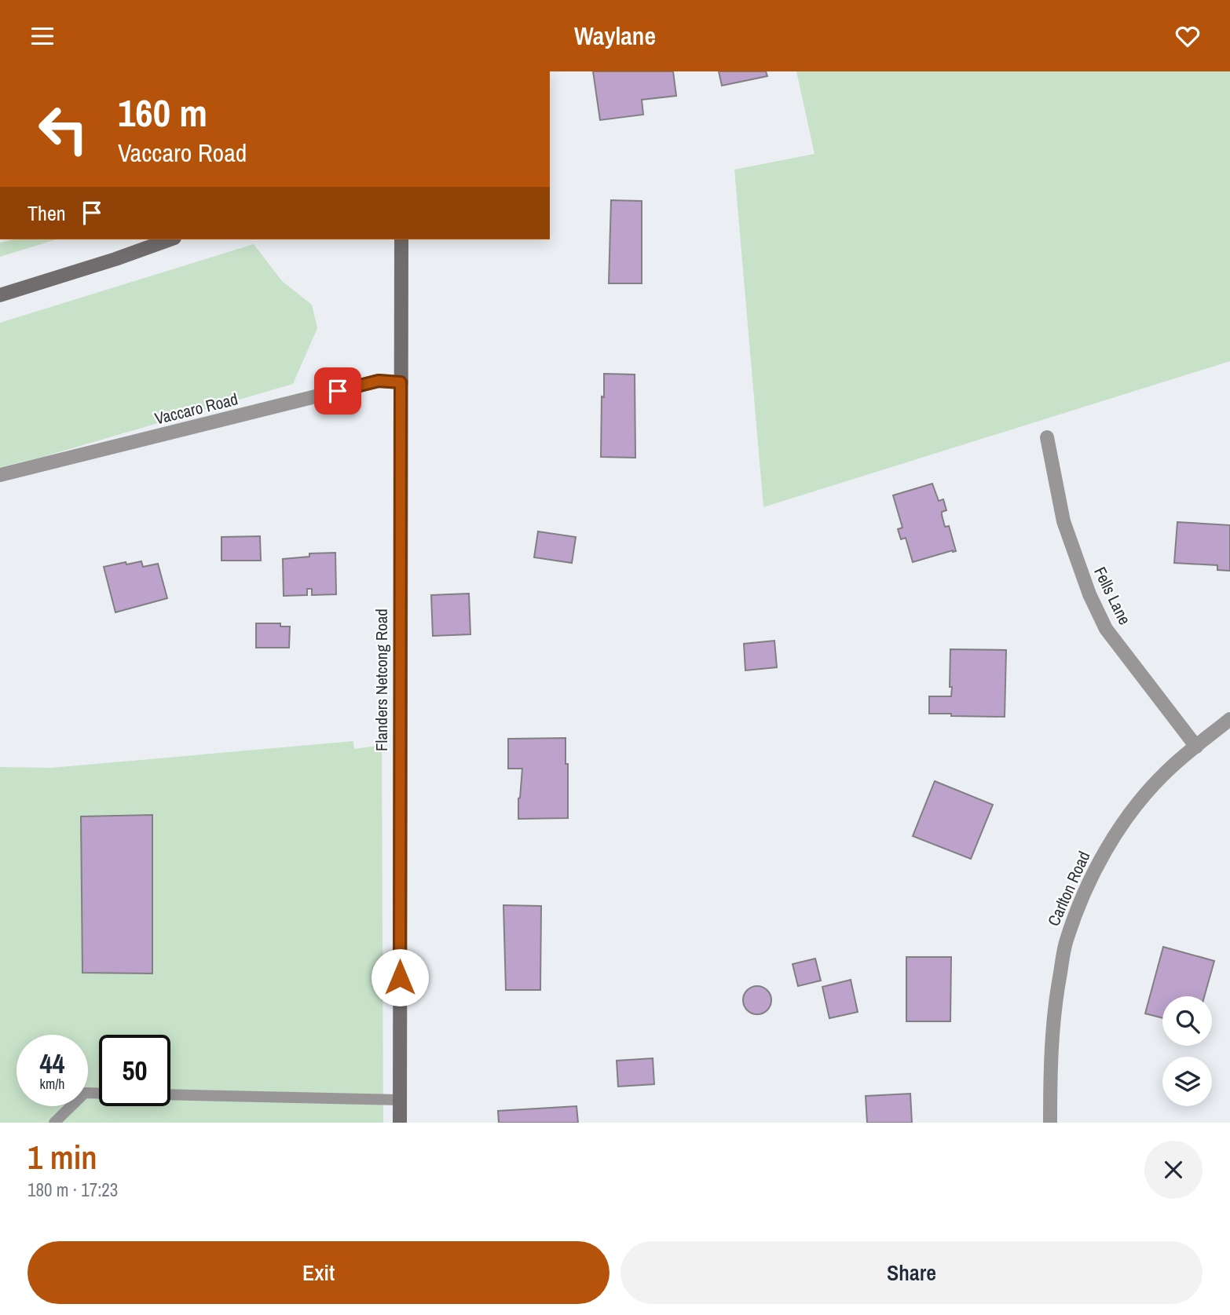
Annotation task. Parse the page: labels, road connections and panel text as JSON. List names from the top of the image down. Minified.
{"streets":{"main road":["Flanders Netcong Road"],"street":["Vaccaro Road","Fells Lane","Carlton Road"]},"crossings":[["Vaccaro Road","Flanders Netcong Road"],["Fells Lane","Carlton Road"]],"page":{"header":"Waylane","turn":["160 m","Vaccaro Road"],"then":"Then","speed":"44 km/h","limit":"50","heading":["1 min","180 m · 17:23"],"buttons":["Exit","Share"]}}
